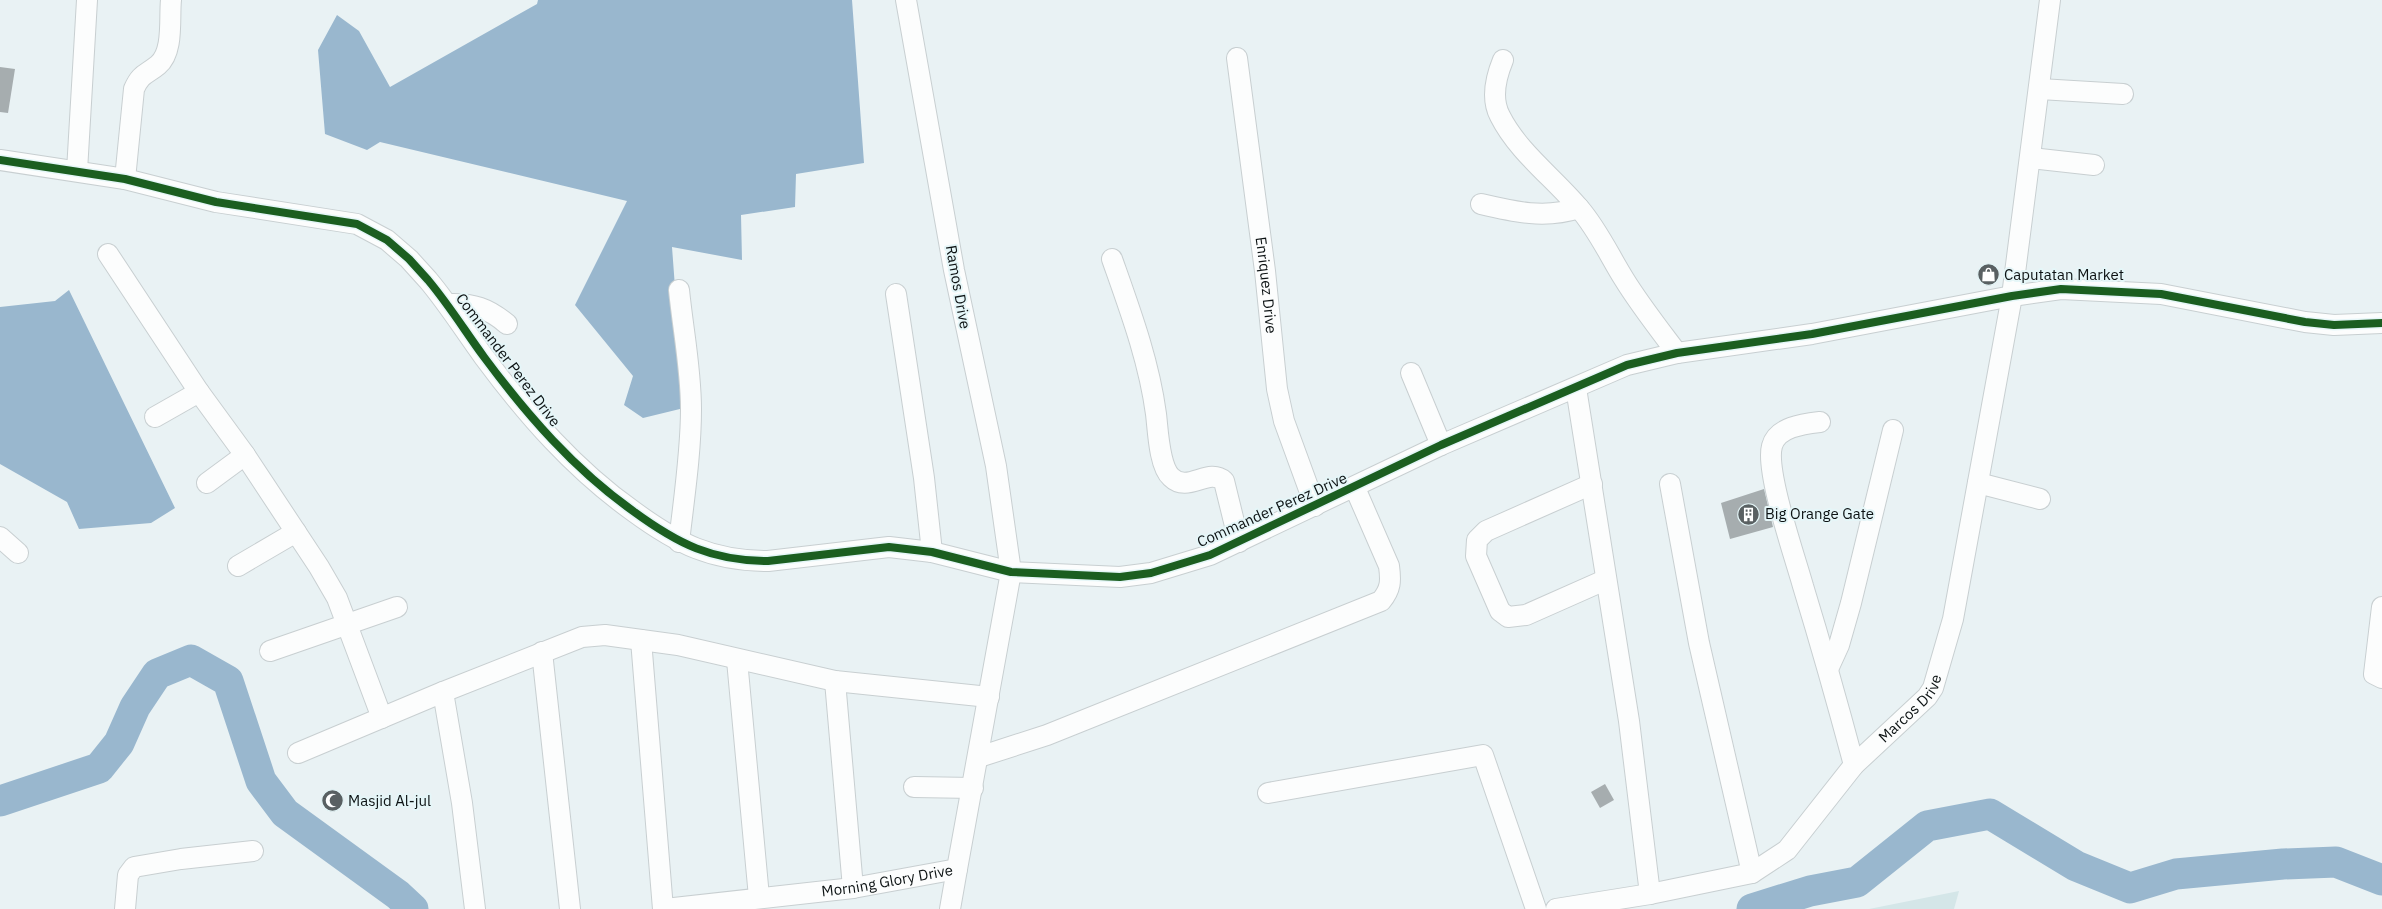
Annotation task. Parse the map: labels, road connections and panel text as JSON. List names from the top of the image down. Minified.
{"streets":{"street":["Enriquez Drive","Ramos Drive","Commander Perez Drive","Marcos Drive","Morning Glory Drive"]},"crossings":[["Enriquez Drive","Commander Perez Drive"],["Ramos Drive","Commander Perez Drive"],["Ramos Drive","Morning Glory Drive"],["Commander Perez Drive","Marcos Drive"],["Commander Perez Drive","Morning Glory Drive"]],"places":{"shop":["Caputatan Market"],"building":["Big Orange Gate"],"mosque":["Masjid Al-jul"]}}
